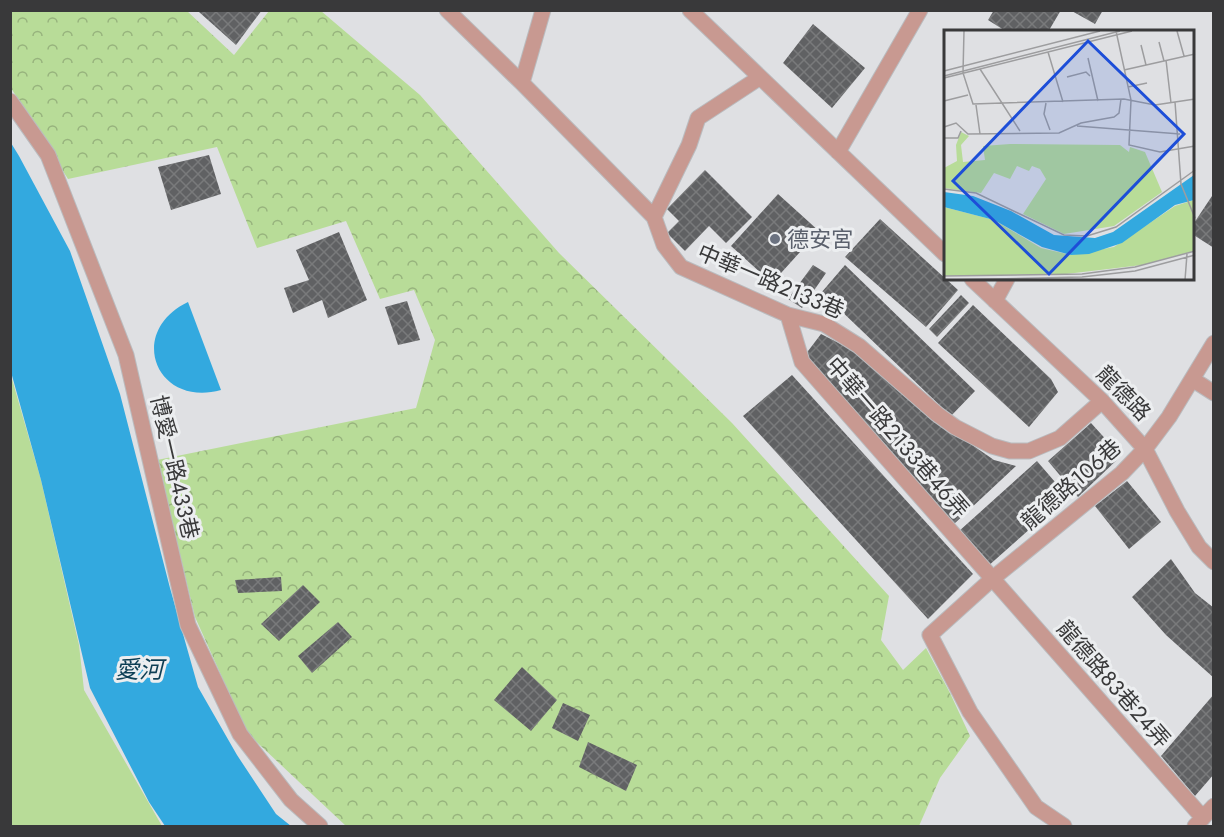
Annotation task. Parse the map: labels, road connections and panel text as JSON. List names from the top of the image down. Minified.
{"streets":{"street":["中華一路2133巷","龍德路","中華一路2133巷46弄","博愛一路433巷","龍德路106巷","龍德路83巷24弄"]},"crossings":[["中華一路2133巷","龍德路"],["中華一路2133巷","中華一路2133巷46弄"],["龍德路","龍德路106巷"],["中華一路2133巷46弄","龍德路106巷"],["中華一路2133巷46弄","龍德路83巷24弄"],["龍德路106巷","龍德路83巷24弄"]],"water":["愛河"],"places":["德安宮"]}
